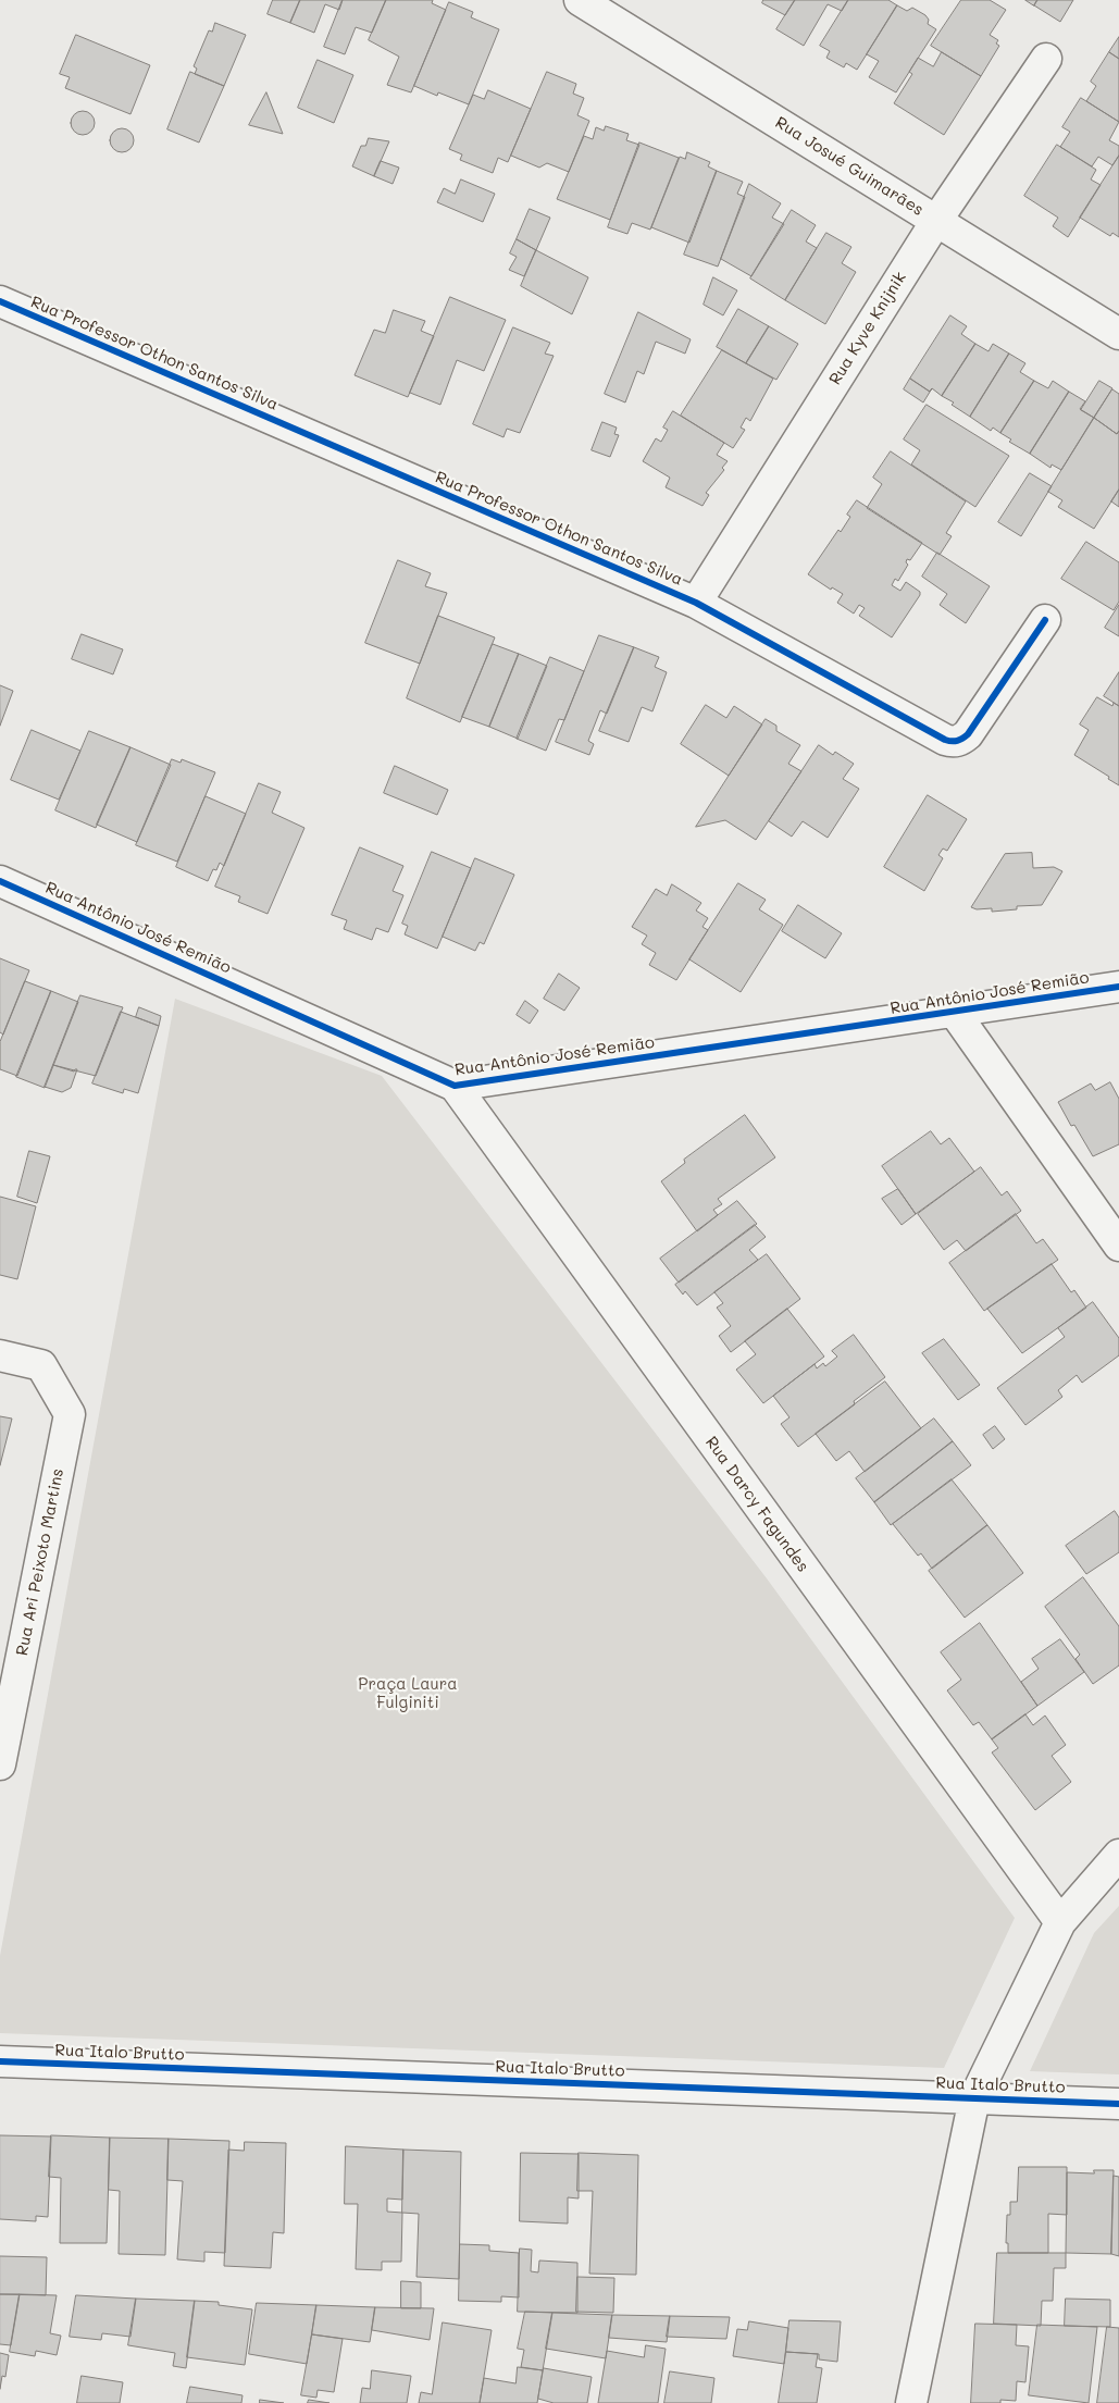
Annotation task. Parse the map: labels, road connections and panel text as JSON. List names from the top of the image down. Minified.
{"streets":{"street":["Rua Josué Guimarães","Rua Kyve Knijnik","Rua Professor Othon Santos Silva","Rua Antônio José Remião","Rua Darcy Fagundes","Rua Ari Peixoto Martins","Rua Italo Brutto"]},"crossings":[["Rua Josué Guimarães","Rua Kyve Knijnik"],["Rua Kyve Knijnik","Rua Professor Othon Santos Silva"],["Rua Antônio José Remião","Rua Darcy Fagundes"]],"parks":["Praça Laura Fulginiti"]}
